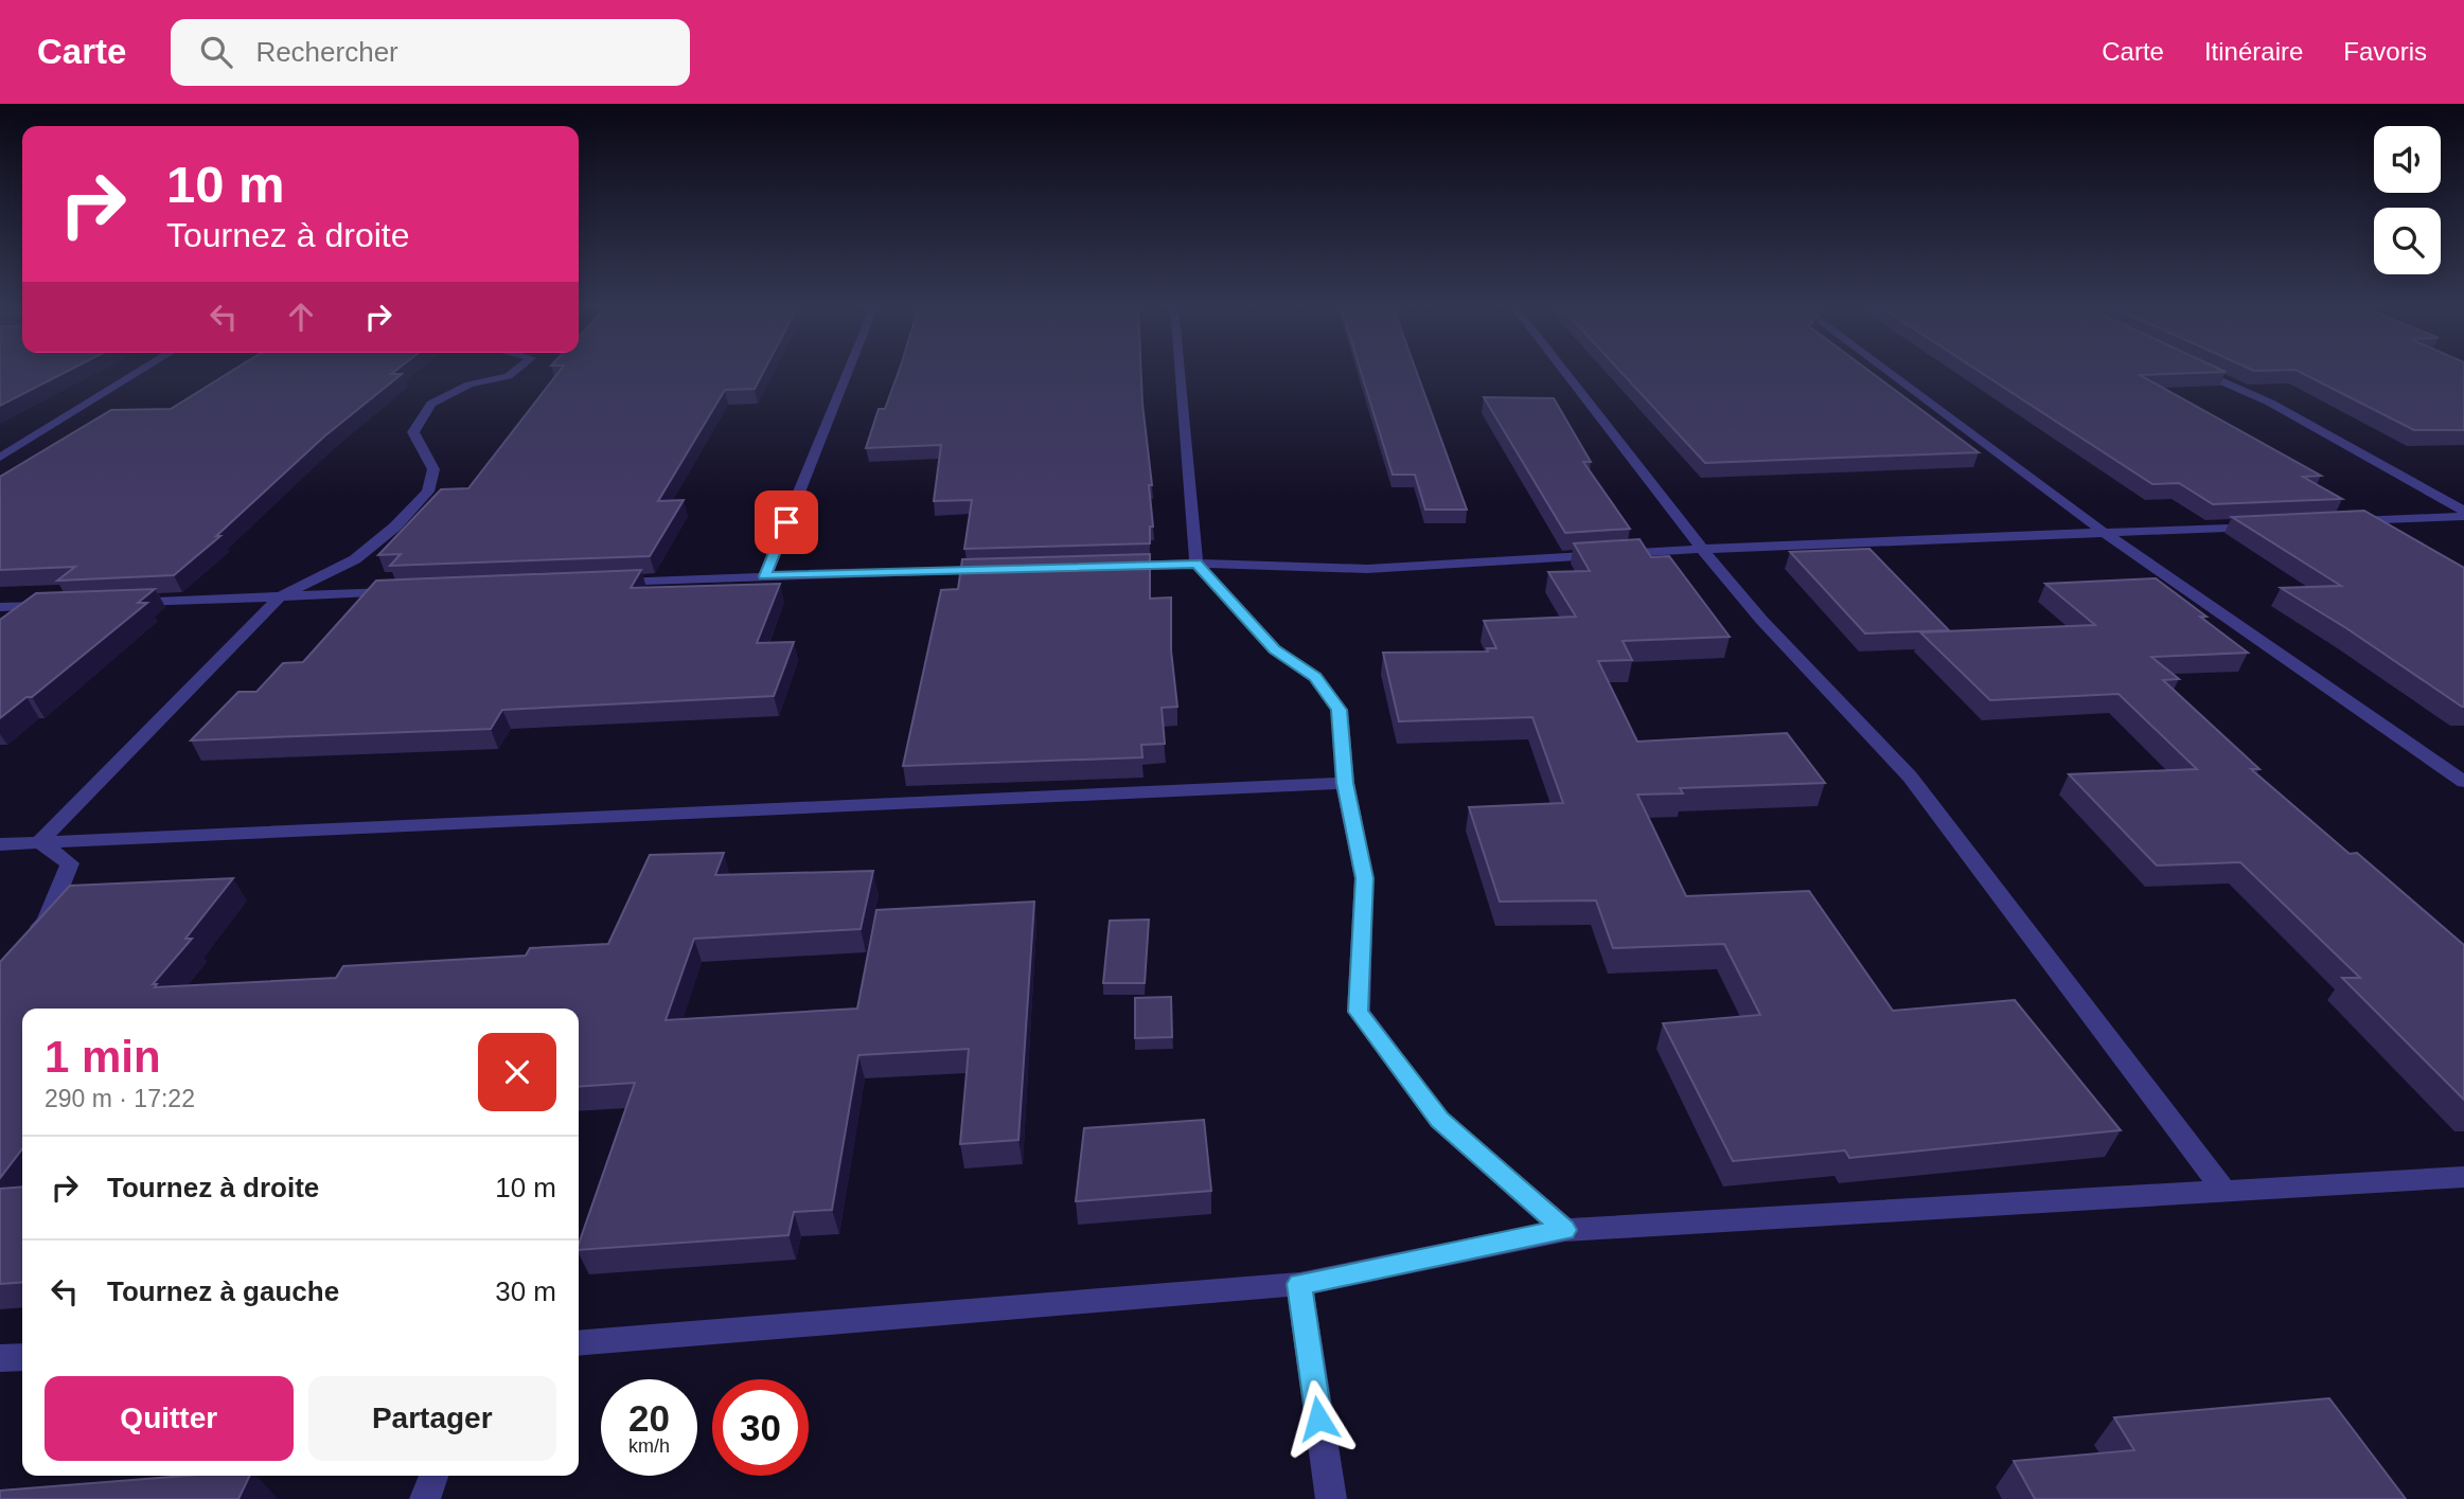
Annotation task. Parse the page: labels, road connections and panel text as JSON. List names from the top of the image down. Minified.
{"page":{"header":"Carte","search":"Rechercher","nav":["Carte","Itinéraire","Favoris"],"turn":["10 m","Tournez à droite"],"heading":["1 min","290 m · 17:22"],"list":[{"name":"Tournez à droite","value":"10 m"},{"name":"Tournez à gauche","value":"30 m"}],"buttons":["Quitter","Partager"],"speed":"20 km/h","limit":"30"}}
